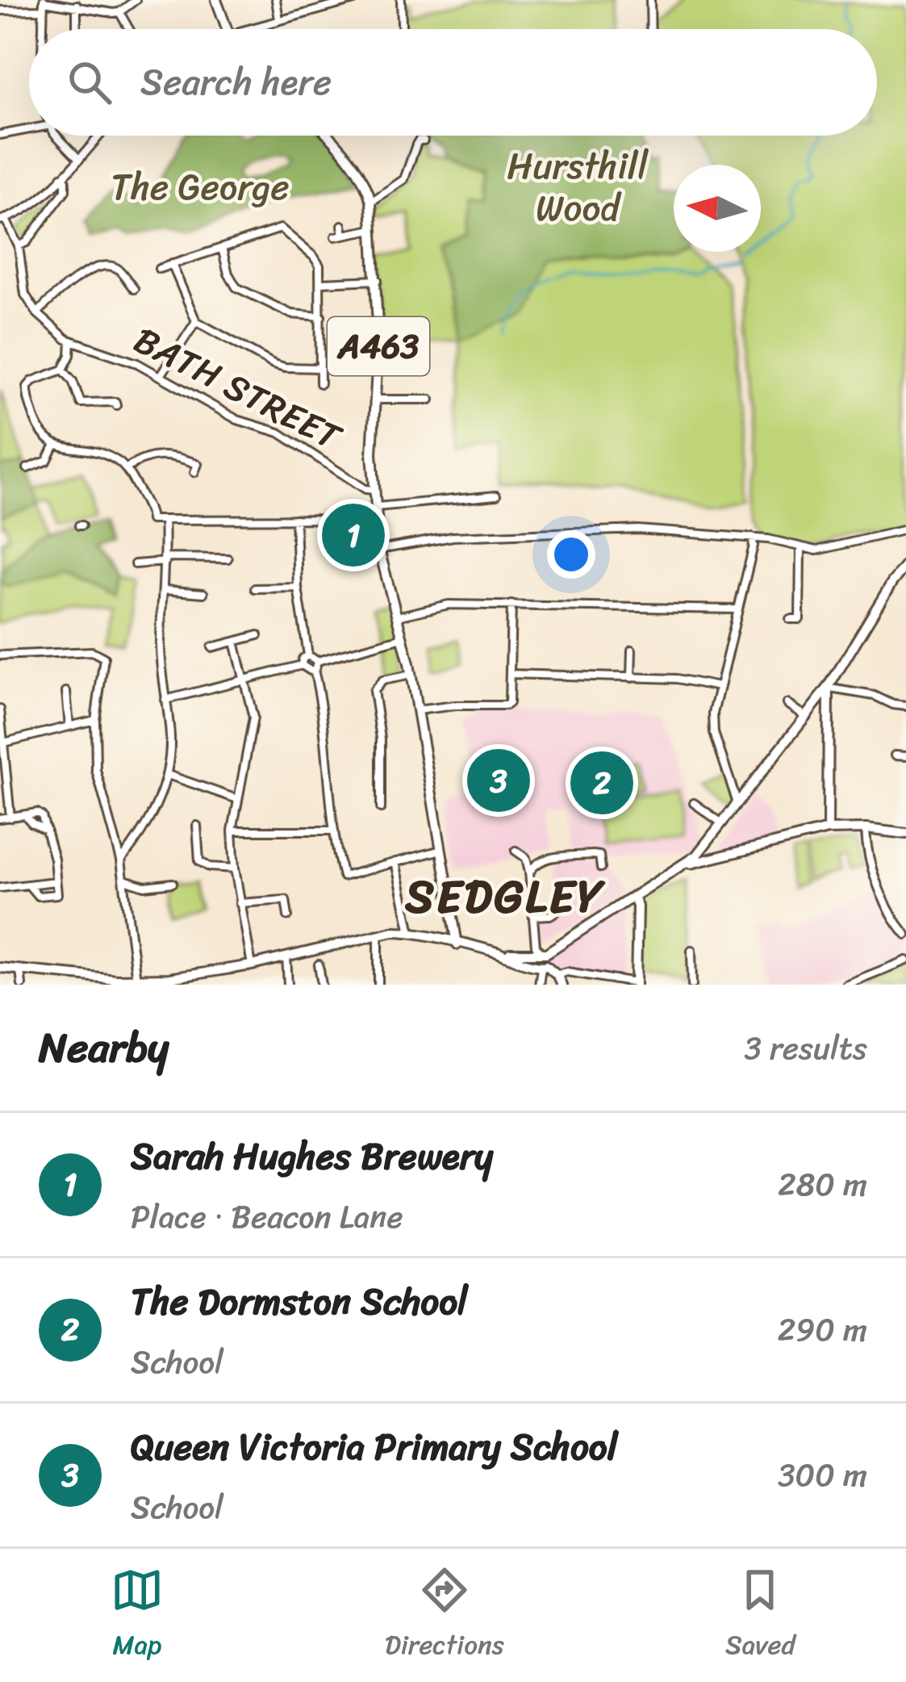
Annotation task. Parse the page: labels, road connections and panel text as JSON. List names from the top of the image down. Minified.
{"streets":{"main road":["A463"],"street":["BATH STREET"]},"crossings":[["A463","BATH STREET"]],"districts":["SEDGLEY"],"parks":["Hursthill Wood","The George"],"north":"left","page":{"search":"Search here","pins":["1","3","2"],"heading":["Nearby","3 results"],"list":[{"mark":"1","name":"Sarah Hughes Brewery","note":"Place · Beacon Lane","value":"280 m"},{"mark":"2","name":"The Dormston School","note":"School","value":"290 m"},{"mark":"3","name":"Queen Victoria Primary School","note":"School","value":"300 m"}],"nav":["Map","Directions","Saved"]}}
